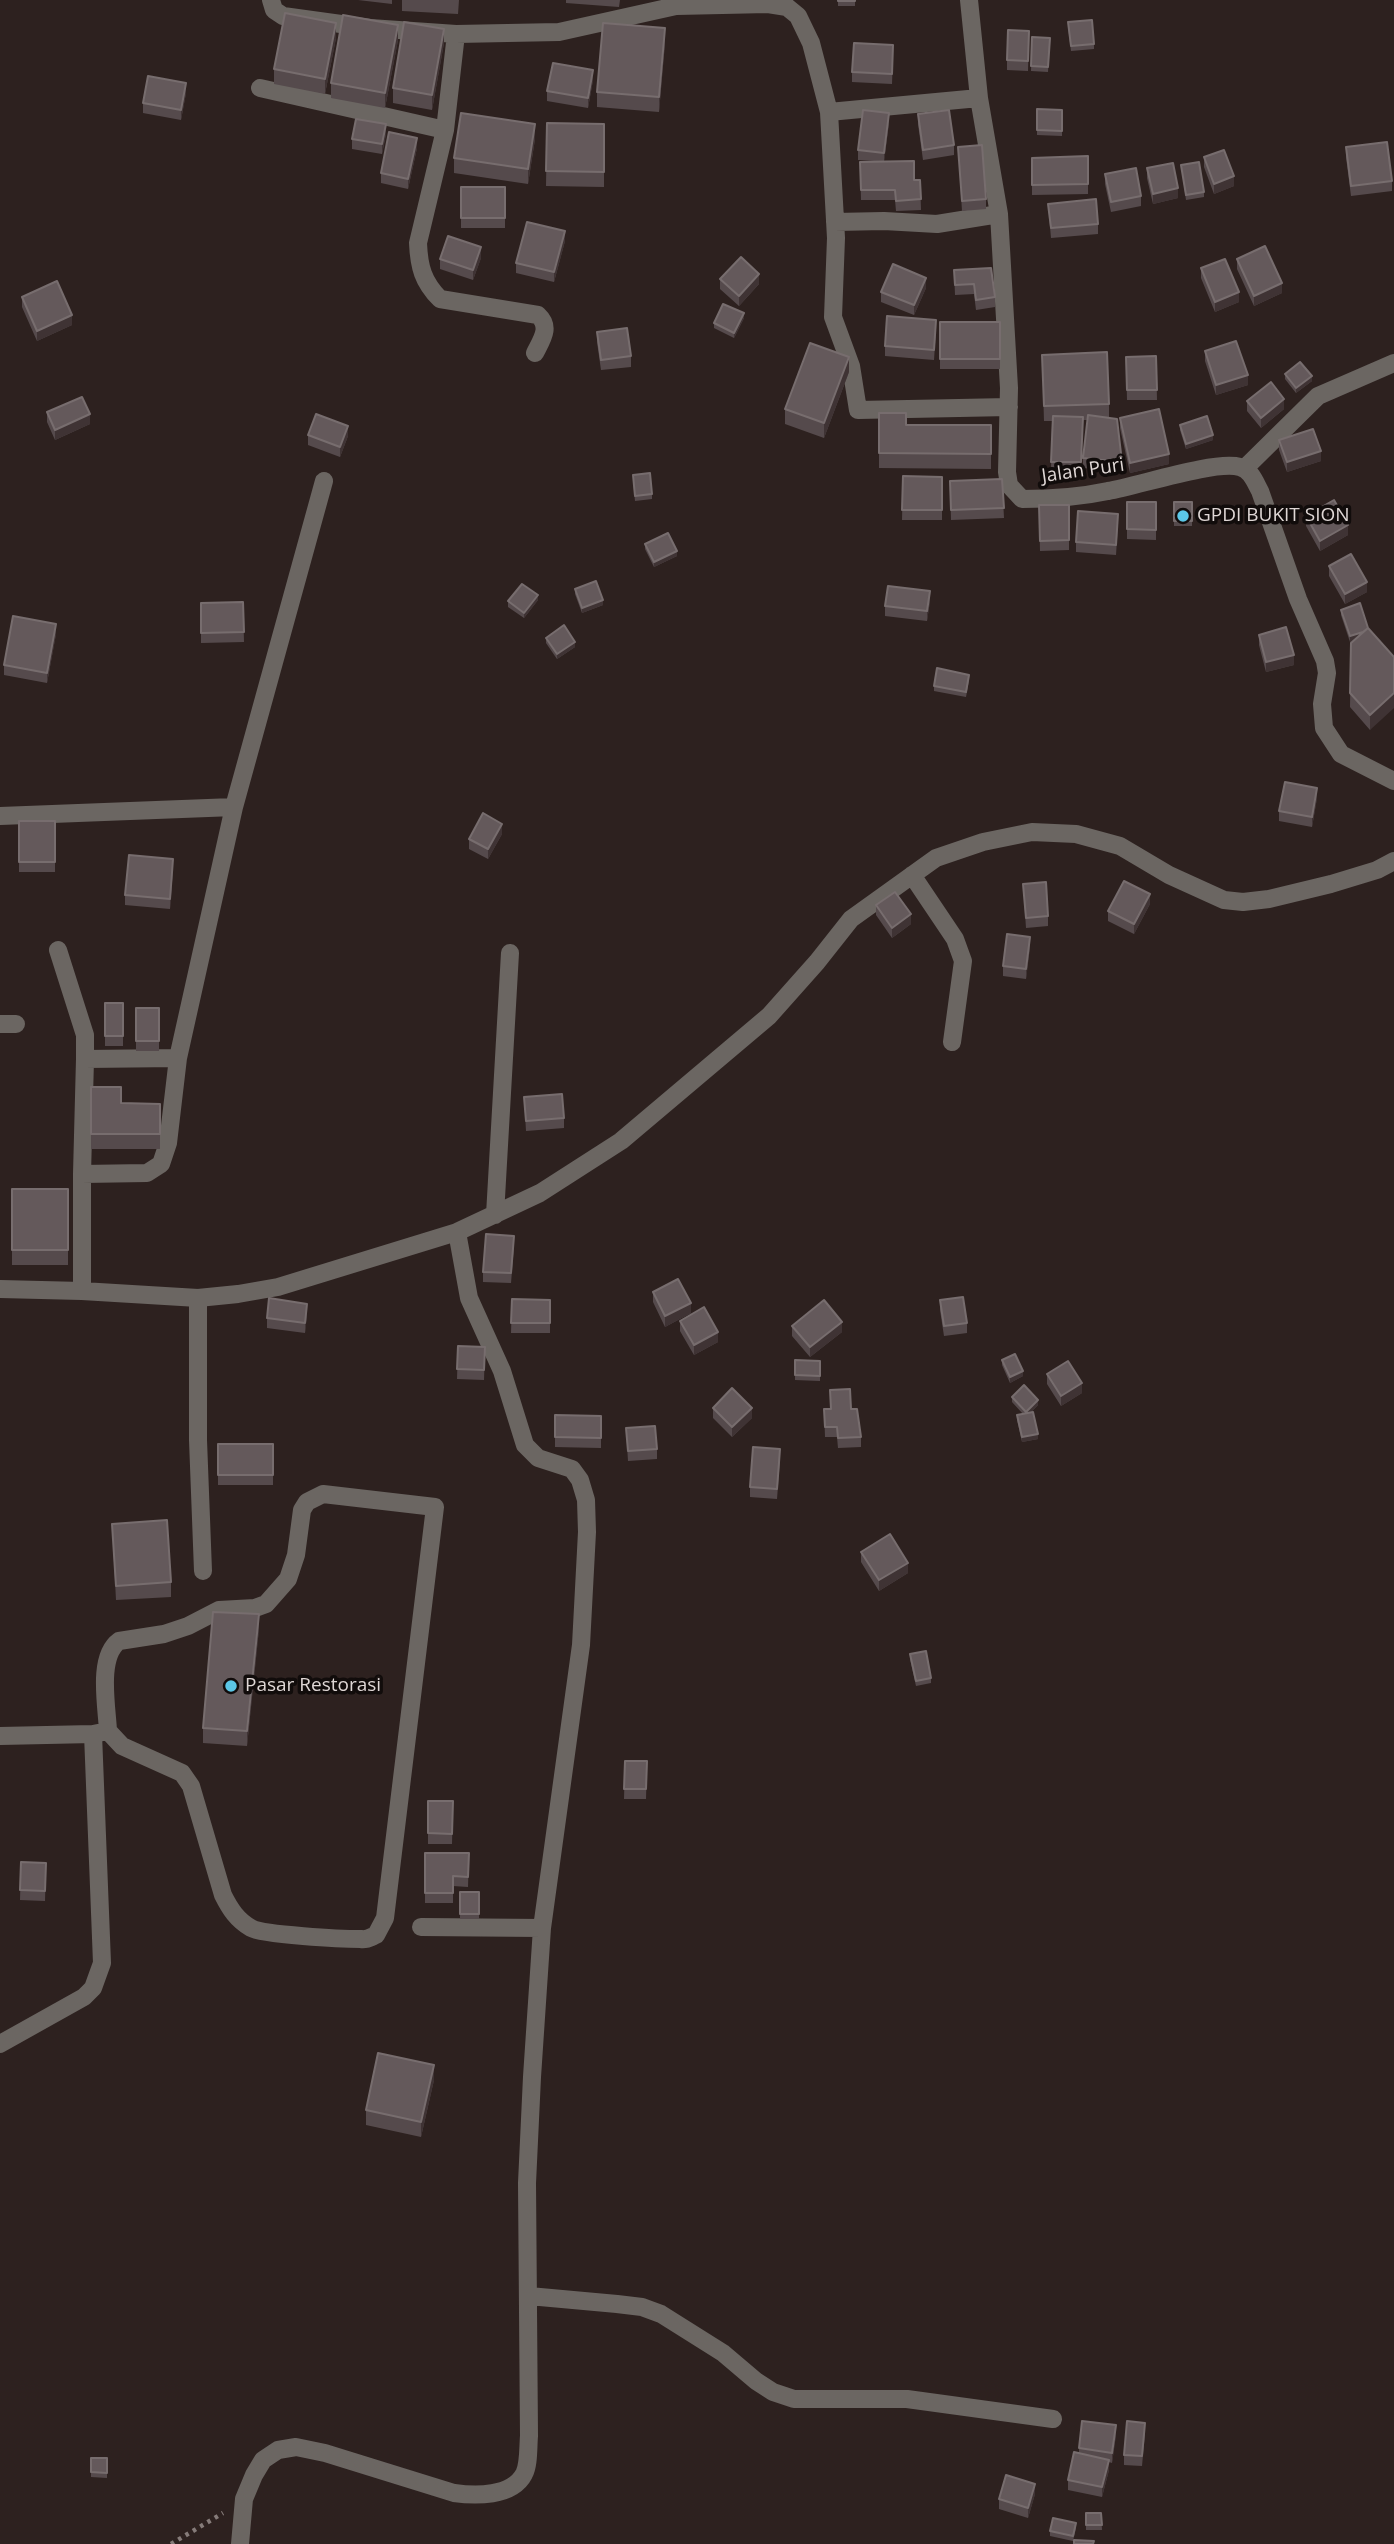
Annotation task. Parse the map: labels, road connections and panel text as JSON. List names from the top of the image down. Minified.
{"streets":{"street":["Jalan Puri"]},"places":["GPDI BUKIT SION","Pasar Restorasi"]}
